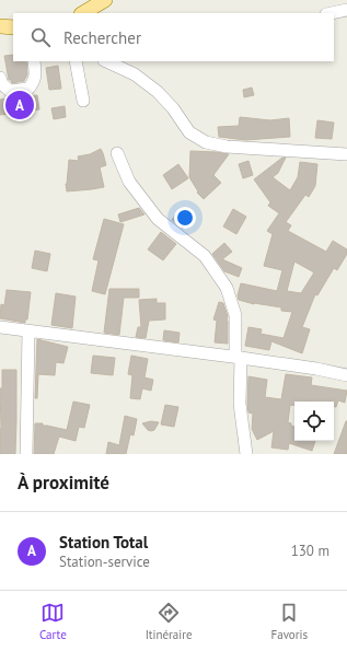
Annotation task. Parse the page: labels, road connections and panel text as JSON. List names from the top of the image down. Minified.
{"page":{"search":"Rechercher","pins":"A","heading":"À proximité","list":[{"mark":"A","name":"Station Total","note":"Station-service","value":"130 m"}],"nav":["Carte","Itinéraire","Favoris"]}}
